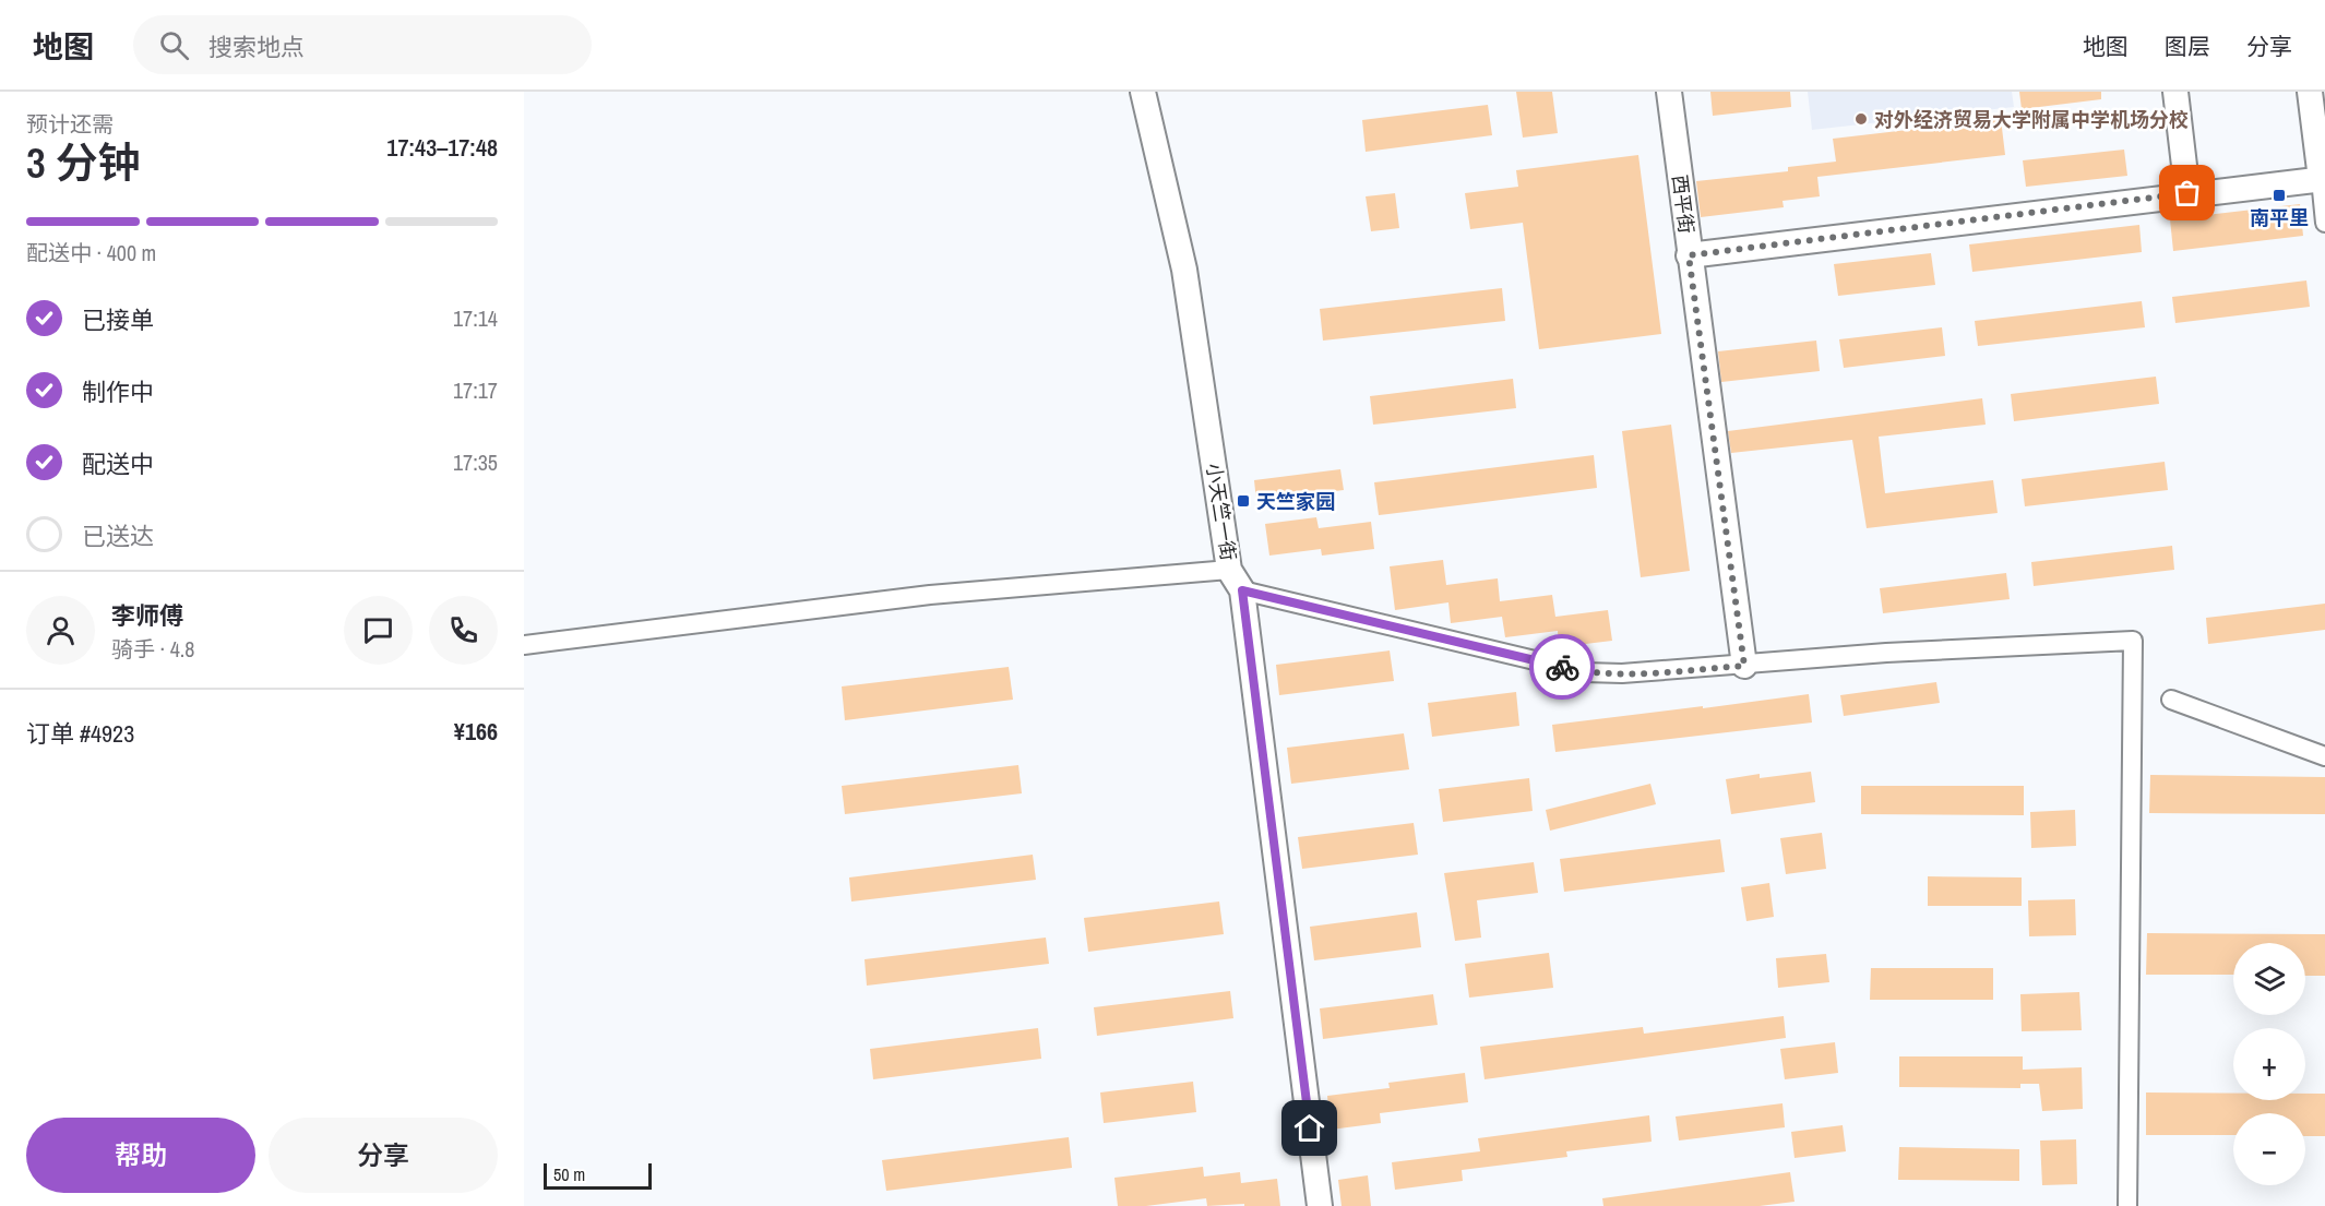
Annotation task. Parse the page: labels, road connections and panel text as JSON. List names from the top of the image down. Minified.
{"streets":{"street":["西平街","小天竺一街"]},"places":{"other":["对外经济贸易大学附属中学机场分校"],"transit":["南平里","天竺家园"]},"scale_bar":"50 m","page":{"header":"地图","search":"搜索地点","nav":["地图","图层","分享"],"heading":["3 分钟","预计还需","17:43–17:48"],"panel":["李师傅","骑手 · 4.8","订单 #4923","¥166"],"bar":"配送中 · 400 m","list":[["已接单","17:14"],["制作中","17:17"],["配送中","17:35"],"已送达"],"map_buttons":["+","−"],"buttons":["帮助","分享"],"scale":"50 m"}}
